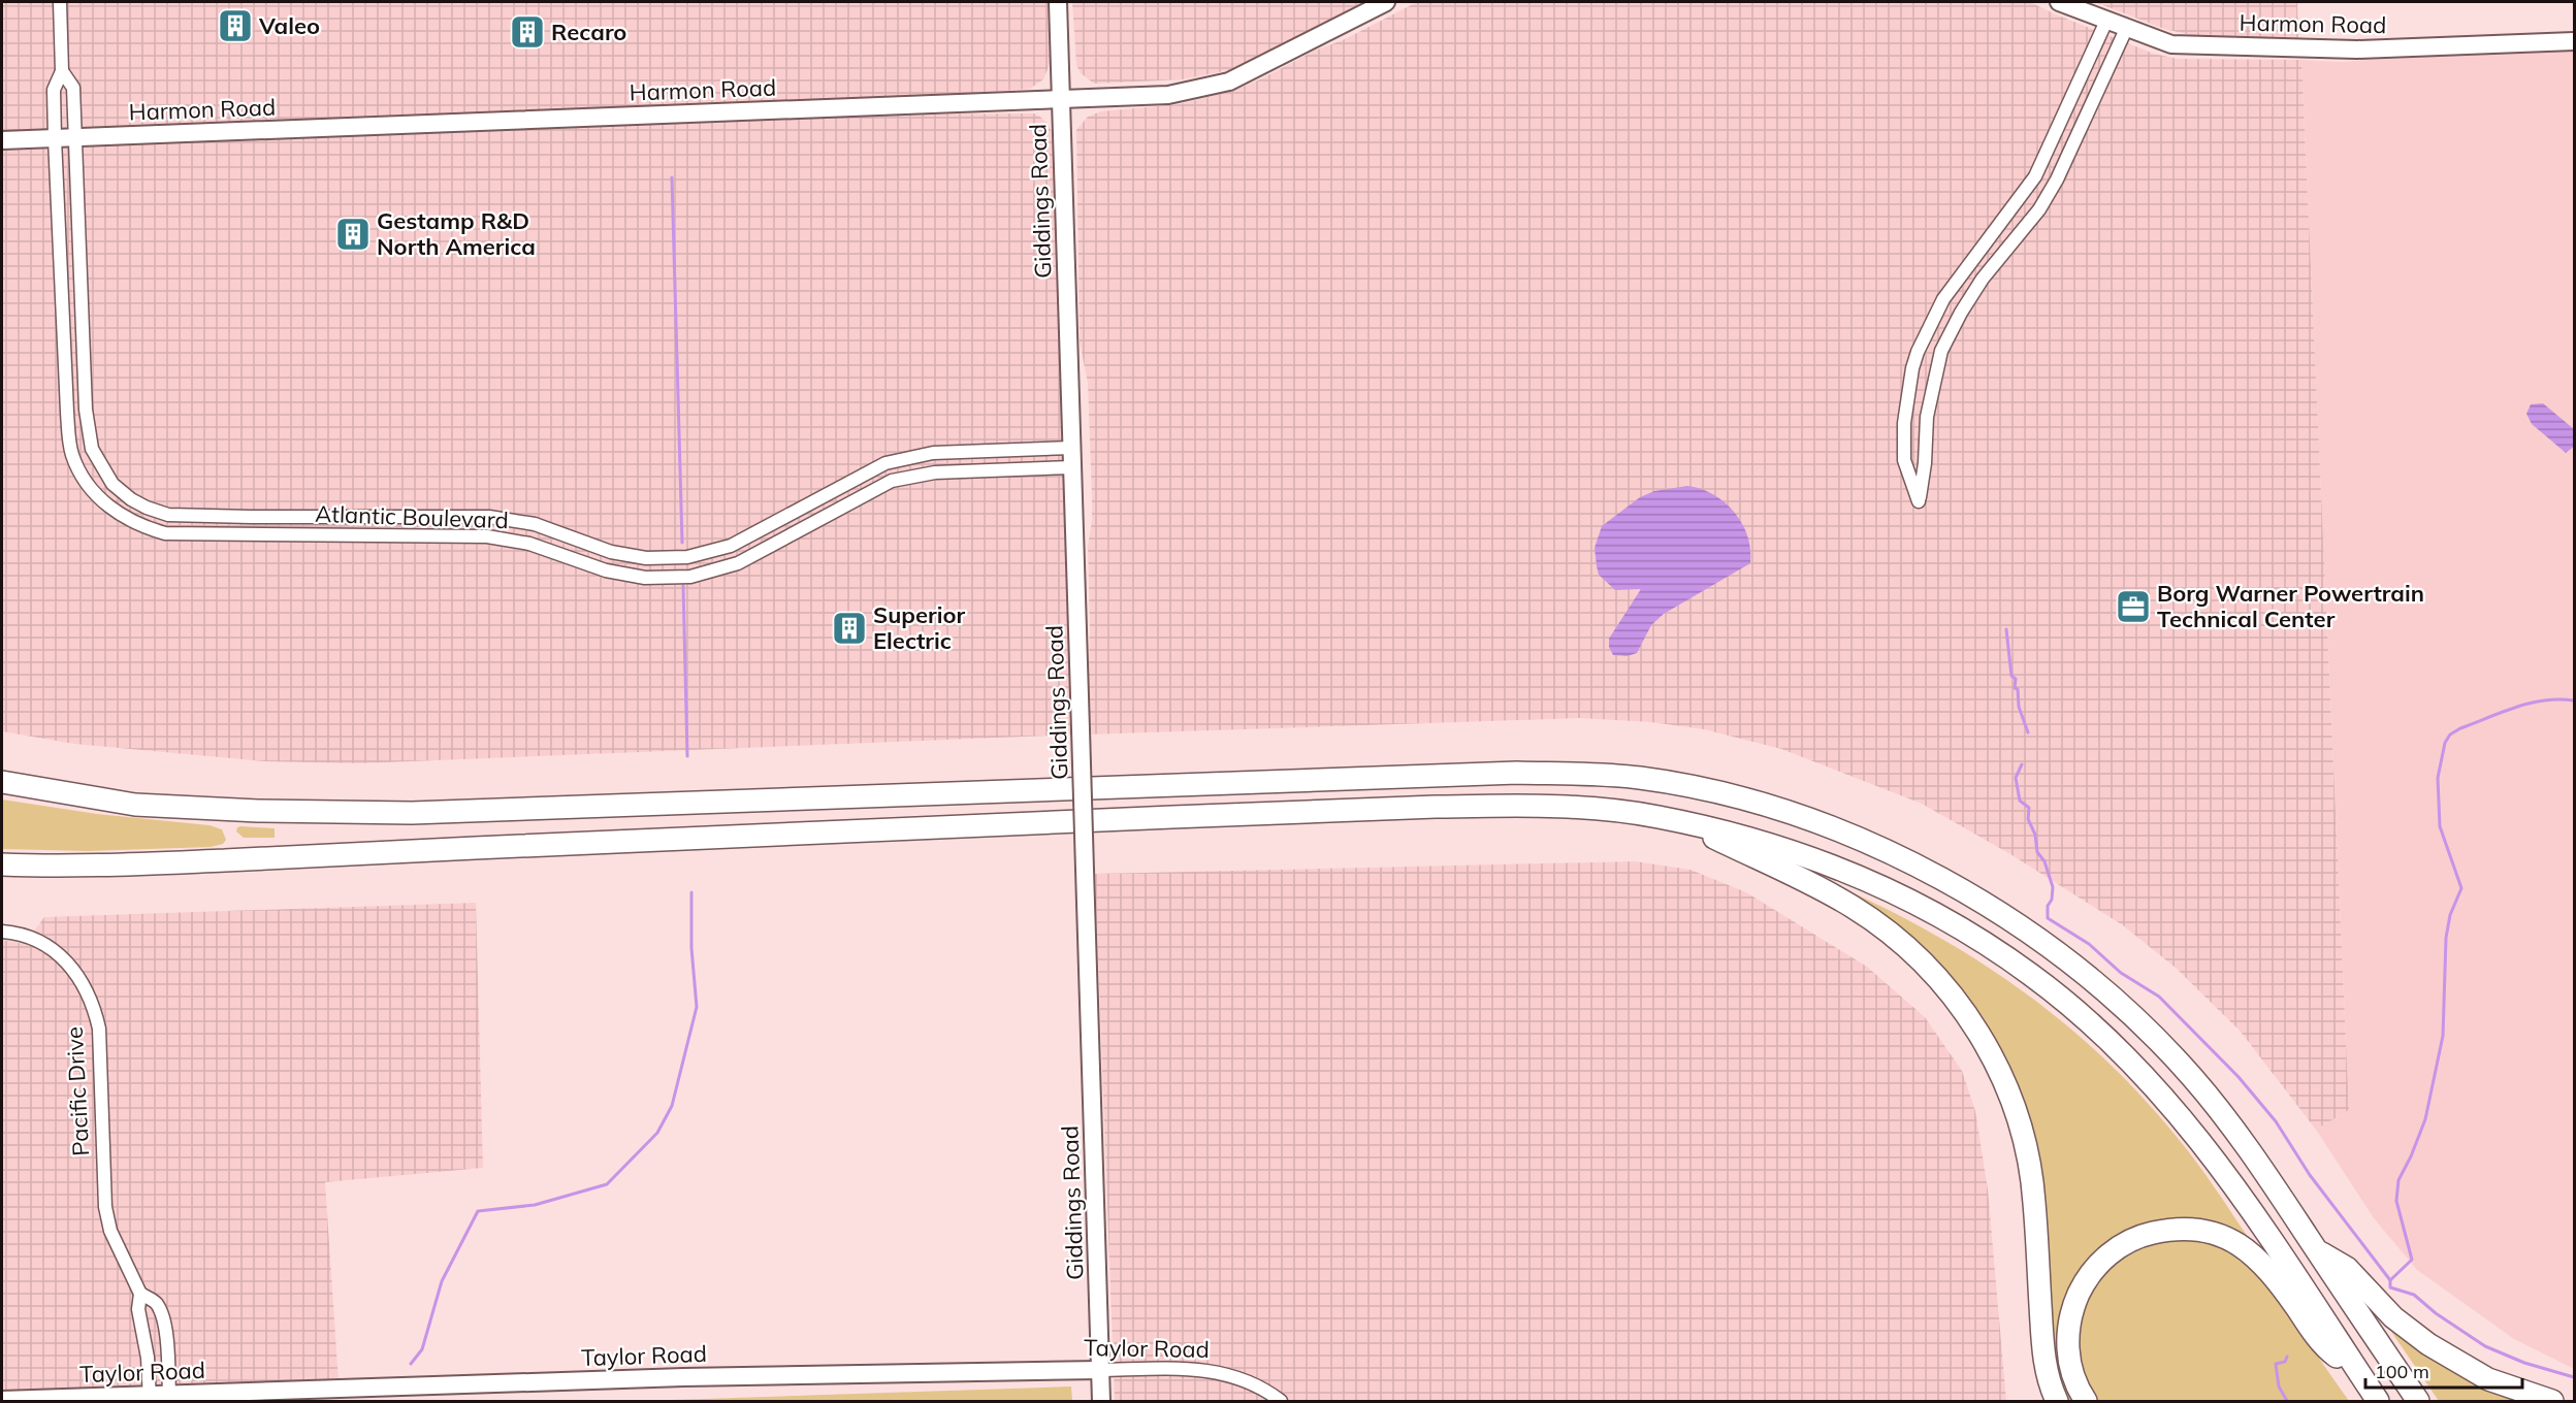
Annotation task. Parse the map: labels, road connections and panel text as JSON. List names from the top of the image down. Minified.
{"streets":{"street":["Harmon Road","Giddings Road","Atlantic Boulevard","Pacific Drive","Taylor Road"]},"crossings":[["Harmon Road","Giddings Road"],["Harmon Road","Atlantic Boulevard"],["Giddings Road","Atlantic Boulevard"],["Giddings Road","Taylor Road"],["Pacific Drive","Taylor Road"]],"places":{"building":["Valeo","Recaro","Gestamp R&D North America","Superior Electric"],"office":["Borg Warner Powertrain Technical Center"]},"scale_bar":"100 m"}
